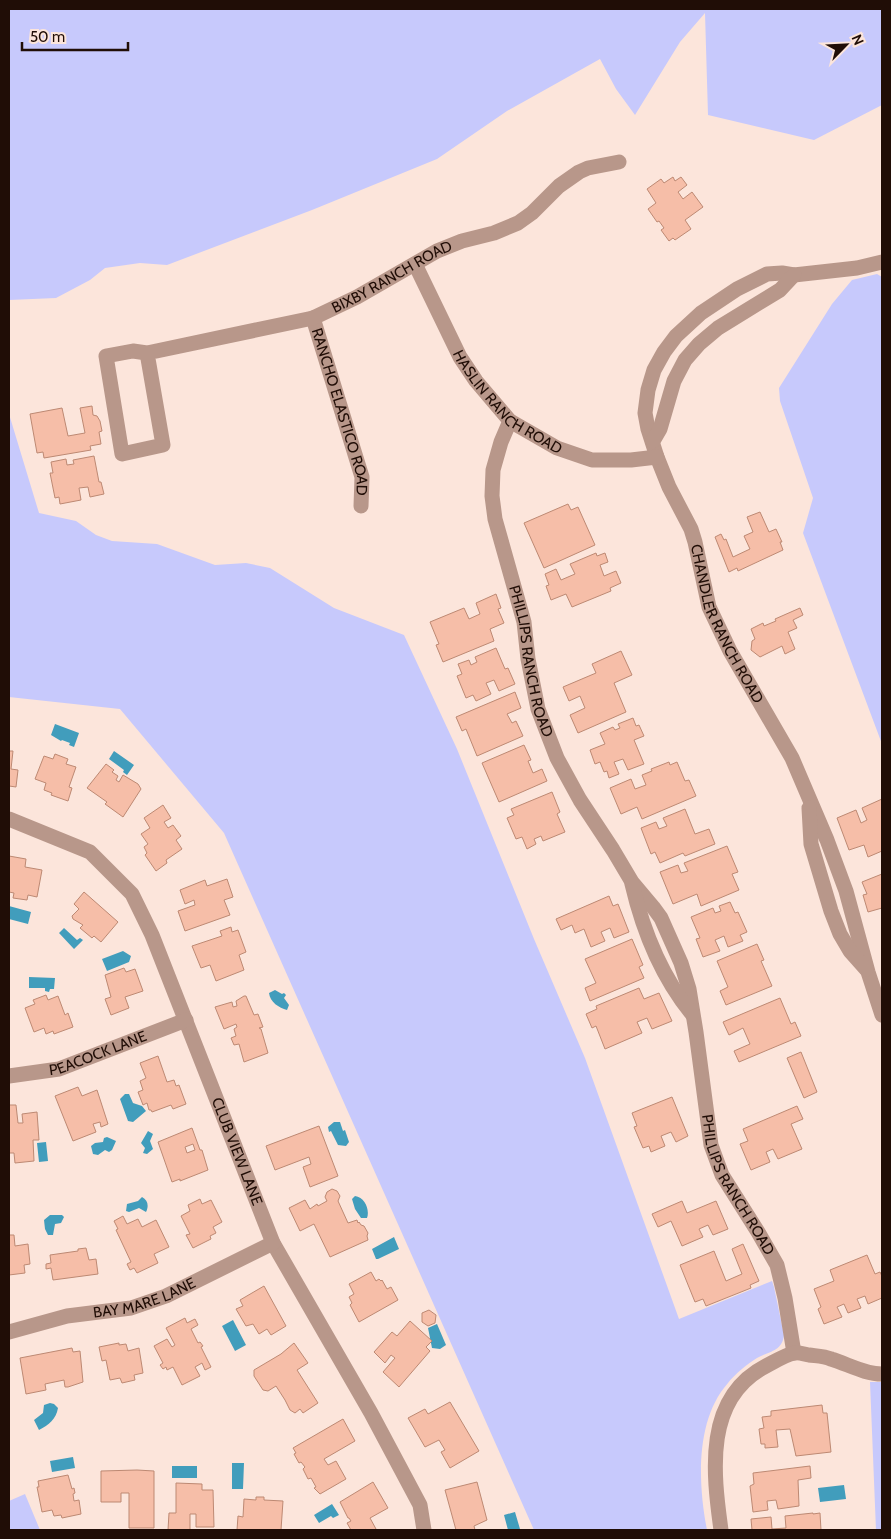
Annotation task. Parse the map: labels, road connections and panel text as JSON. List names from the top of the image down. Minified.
{"streets":{"street":["BIXBY RANCH ROAD","HASLIN RANCH ROAD","RANCHO ELASTICO ROAD","CHANDLER RANCH ROAD","PHILLIPS RANCH ROAD","PEACOCK LANE","CLUB VIEW LANE","BAY MARE LANE"]},"crossings":[["BIXBY RANCH ROAD","HASLIN RANCH ROAD"],["BIXBY RANCH ROAD","RANCHO ELASTICO ROAD"],["HASLIN RANCH ROAD","CHANDLER RANCH ROAD"],["HASLIN RANCH ROAD","PHILLIPS RANCH ROAD"],["PEACOCK LANE","CLUB VIEW LANE"],["CLUB VIEW LANE","BAY MARE LANE"]],"scale_bar":"50 m","north":"top right"}
